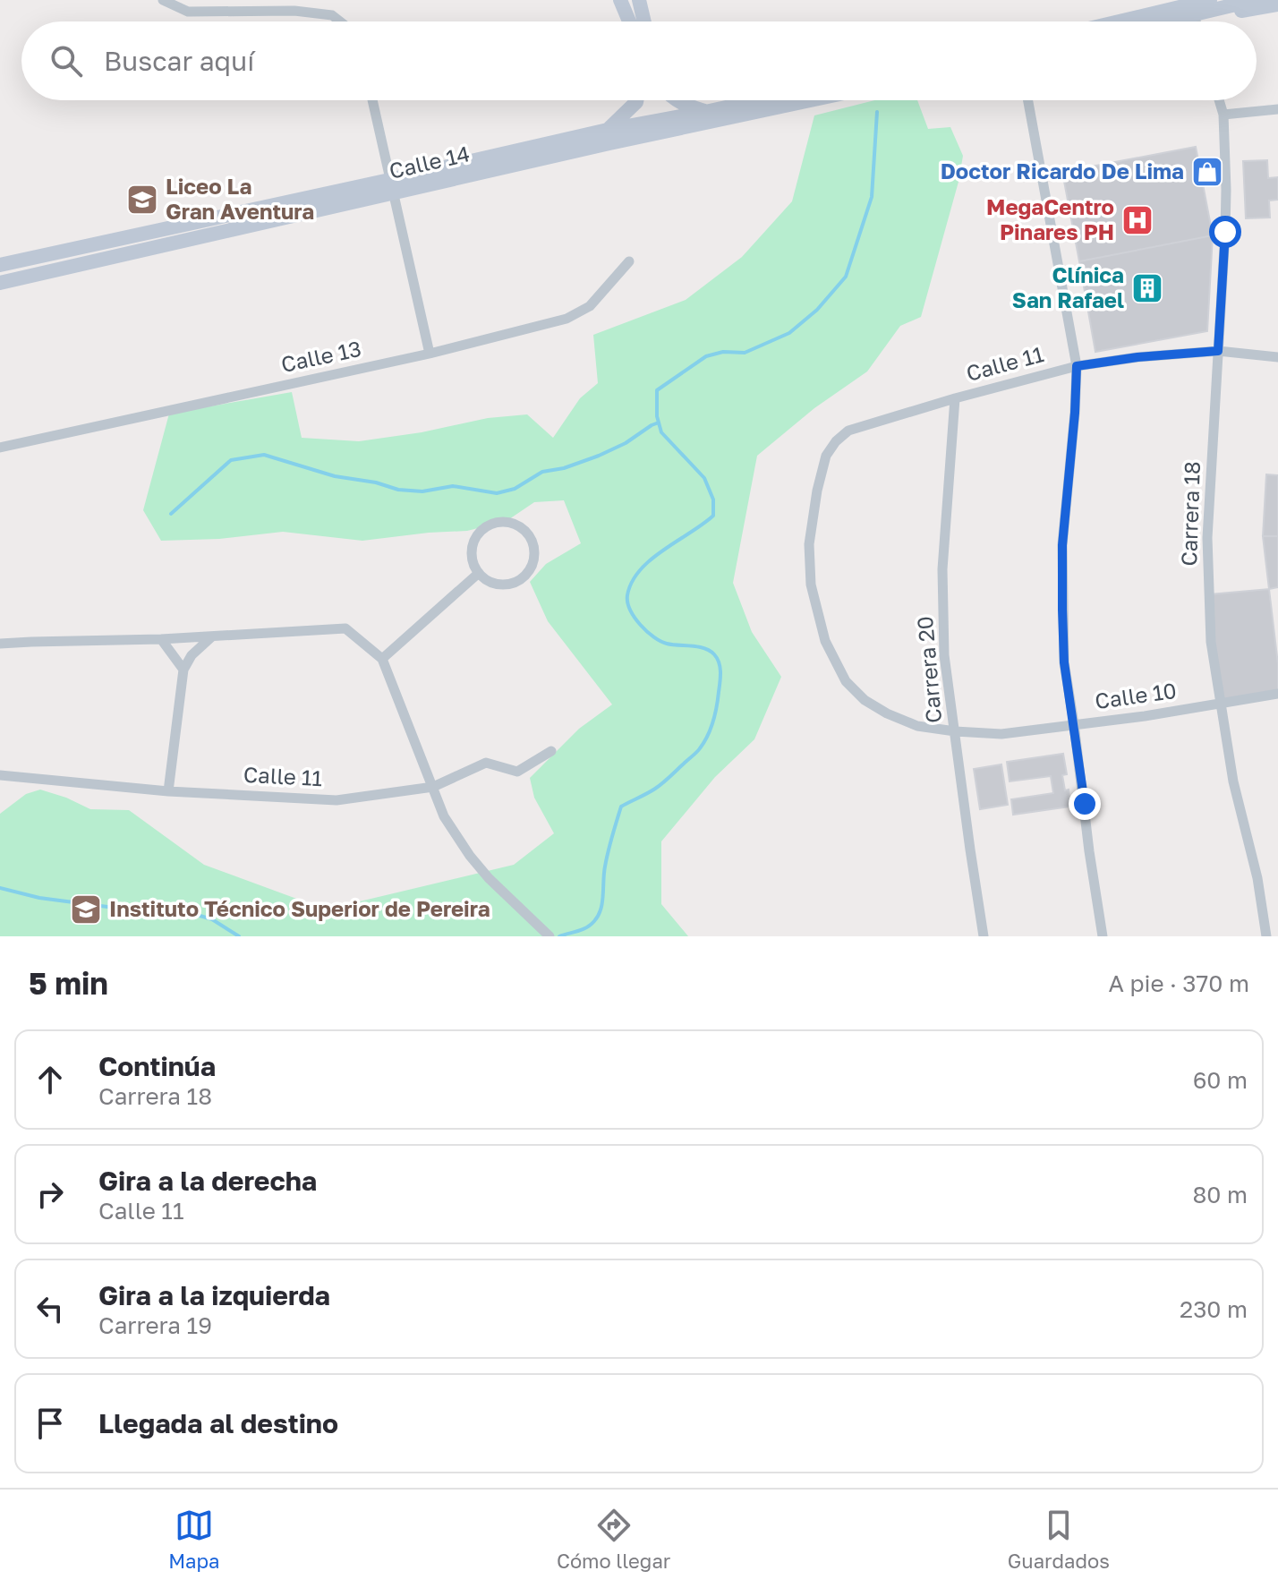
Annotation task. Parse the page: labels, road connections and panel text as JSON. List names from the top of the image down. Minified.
{"streets":{"main road":["Calle 14"],"street":["Calle 13","Calle 11","Carrera 18","Carrera 20","Calle 10"]},"crossings":[["Calle 11","Carrera 18"],["Calle 11","Carrera 20"],["Calle 11","Calle 10"],["Carrera 18","Calle 10"],["Carrera 20","Calle 10"]],"places":{"shop":["Doctor Ricardo De Lima"],"school or university":["Liceo La Gran Aventura","Instituto Técnico Superior de Pereira"],"hospital":["MegaCentro Pinares PH"],"building":["Clínica San Rafael"]},"page":{"search":"Buscar aquí","heading":["5 min","A pie · 370 m"],"list":[["Continúa","Carrera 18","60 m"],["Gira a la derecha","Calle 11","80 m"],["Gira a la izquierda","Carrera 19","230 m"],"Llegada al destino"],"nav":["Mapa","Cómo llegar","Guardados"]}}
